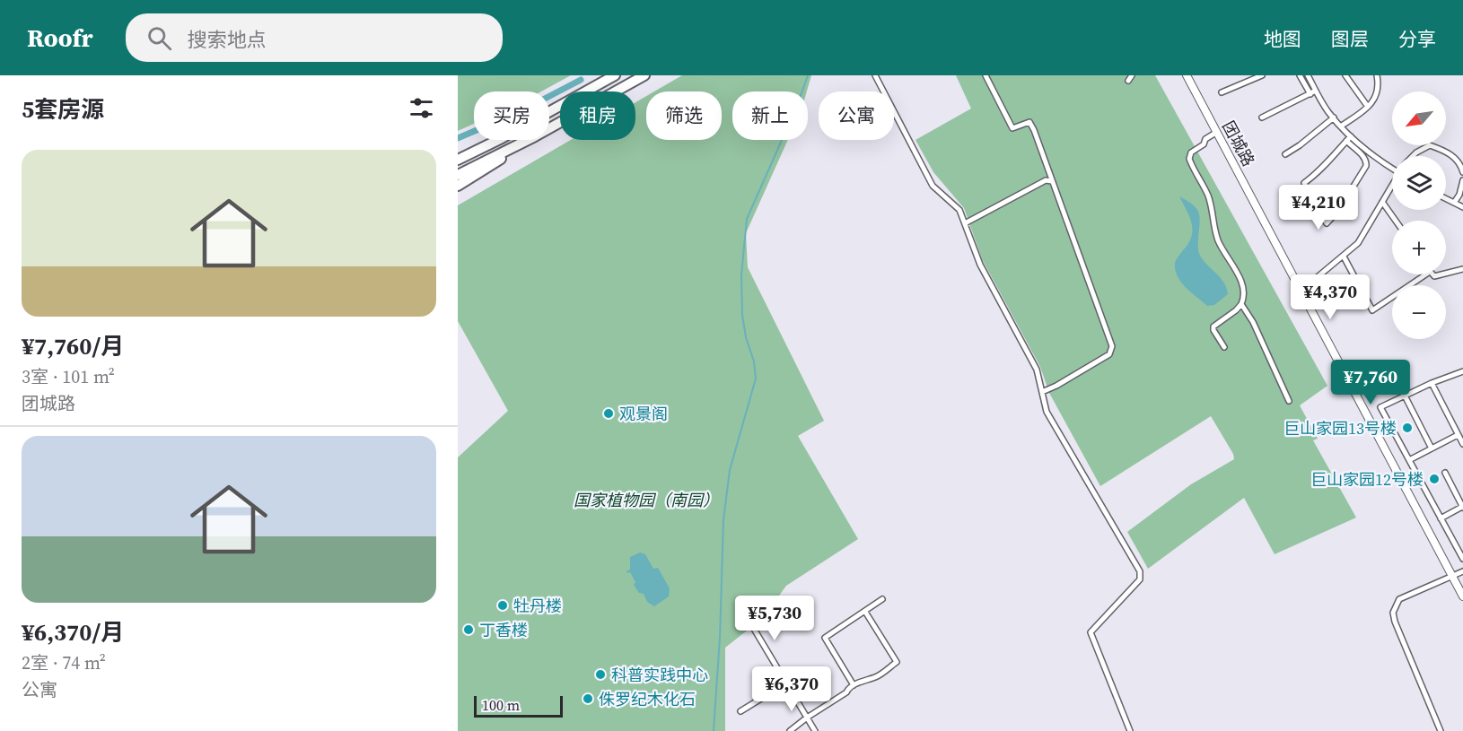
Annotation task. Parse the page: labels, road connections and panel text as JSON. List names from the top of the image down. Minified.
{"streets":{"street":["团城路"]},"parks":["国家植物园（南园）"],"places":["观景阁","巨山家园13号楼","巨山家园12号楼","牡丹楼","丁香楼","科普实践中心","侏罗纪木化石"],"scale_bar":"100 m","north":"bottom left","page":{"header":"Roofr","search":"搜索地点","nav":["地图","图层","分享"],"heading":"5套房源","map_buttons":["+","−"],"chip":["买房","租房","筛选","新上","公寓"],"list":[{"name":"¥7,760/月","note":"3室 · 101 m² · 团城路"},{"name":"¥6,370/月","note":"2室 · 74 m² · 公寓"}],"price":["¥4,210","¥4,370","¥7,760","¥5,730","¥6,370"],"scale":"100 m"}}
